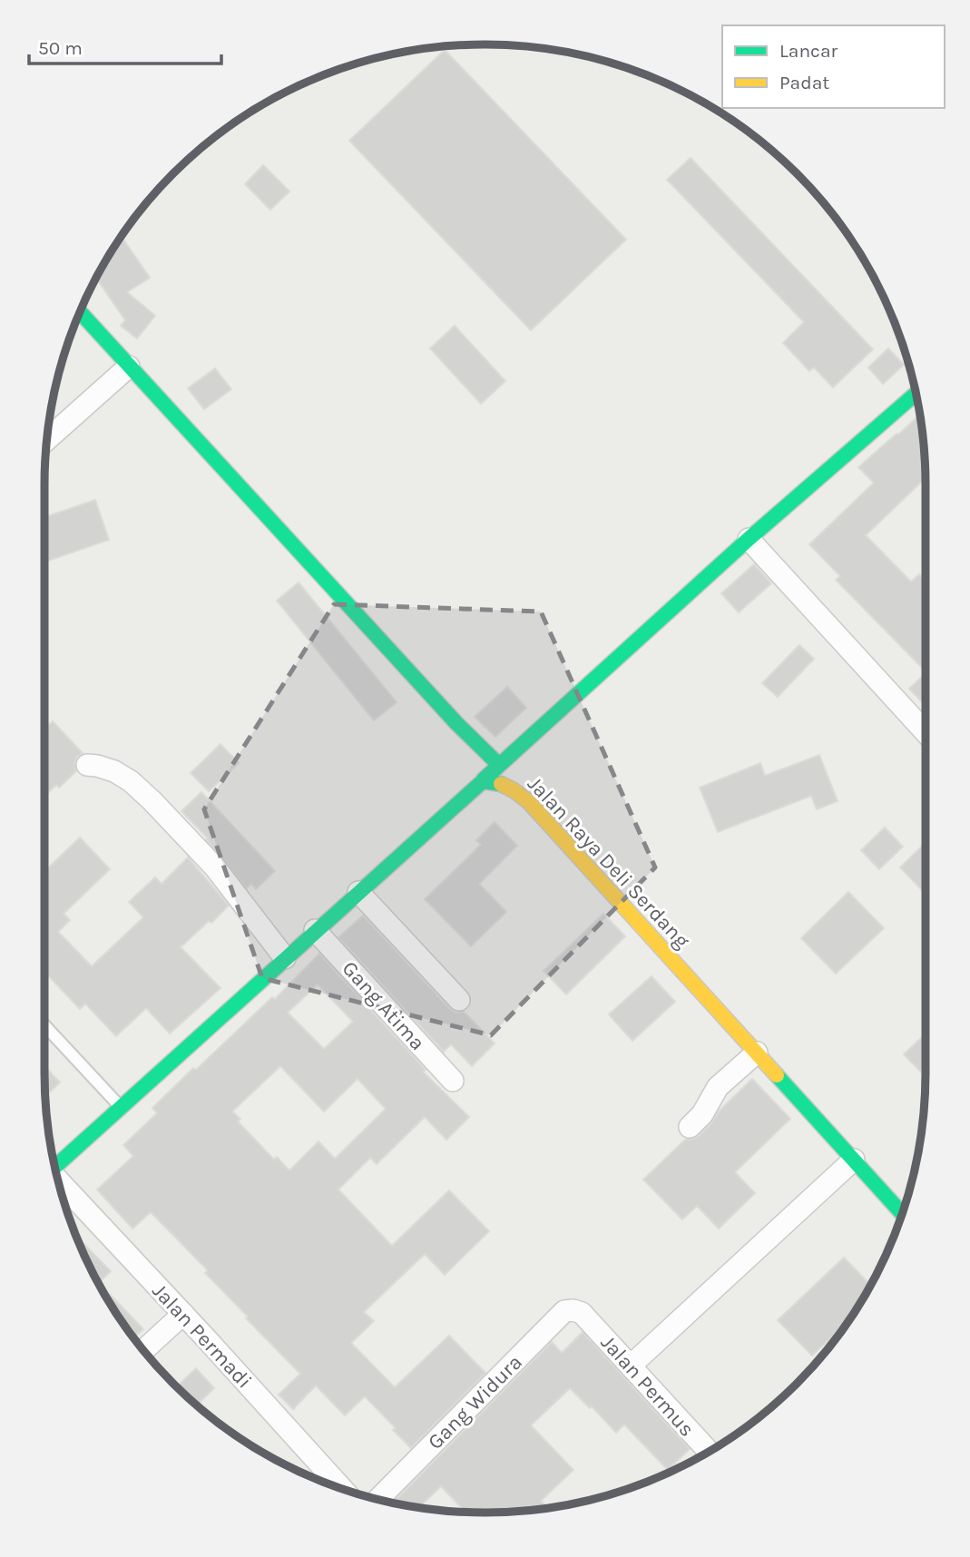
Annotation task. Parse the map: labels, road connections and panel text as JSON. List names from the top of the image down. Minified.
{"streets":{"street":["Jalan Raya Deli Serdang","Gang Atima","Jalan Permadi","Jalan Permus","Gang Widura"]},"crossings":[["Jalan Permus","Gang Widura"]],"legend":["Lancar","Padat"],"scale_bar":"50 m"}
